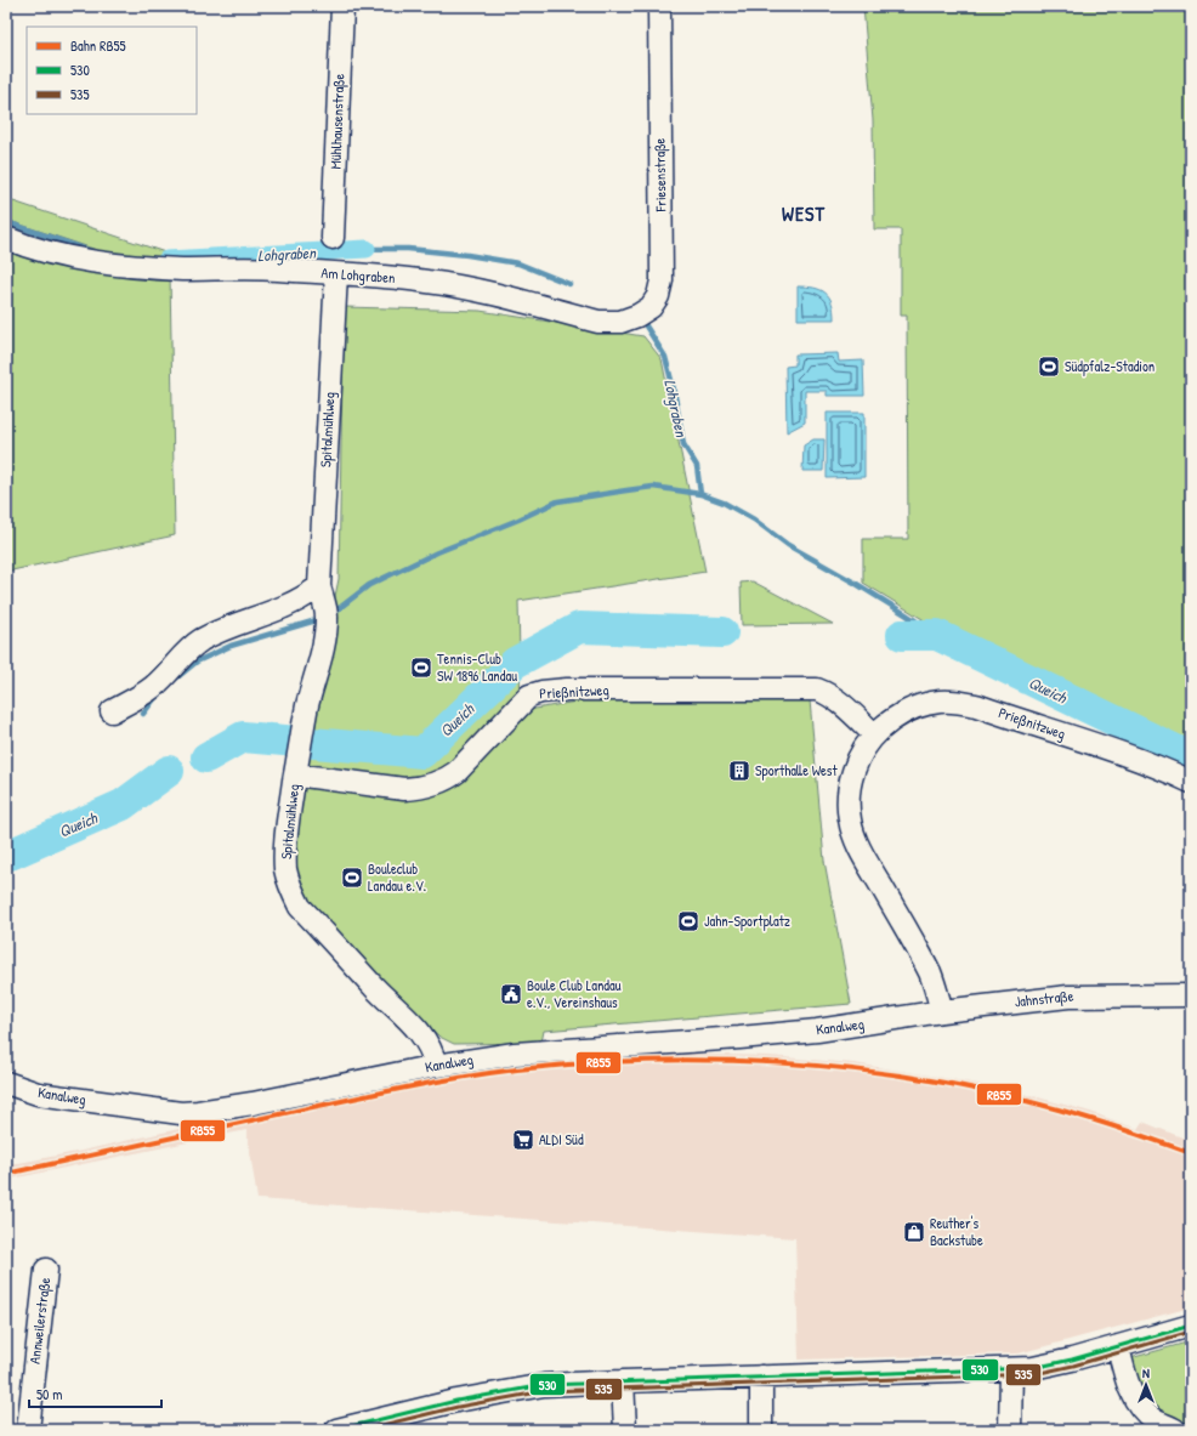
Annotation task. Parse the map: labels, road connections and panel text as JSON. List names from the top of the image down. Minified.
{"streets":{"street":["Mühlhausenstraße","Friesenstraße","Am Lohgraben","Spitalmühlweg","Prießnitzweg","Jahnstraße","Kanalweg","Annweilerstraße"]},"crossings":[["Friesenstraße","Am Lohgraben"],["Am Lohgraben","Spitalmühlweg"],["Spitalmühlweg","Prießnitzweg"],["Spitalmühlweg","Kanalweg"],["Prießnitzweg","Jahnstraße"],["Jahnstraße","Kanalweg"]],"districts":["WEST"],"water":["Lohgraben","Queich"],"places":{"sports":["Südpfalz-Stadion","Tennis-Club SW 1896 Landau","Bouleclub Landau e.V.","Jahn-Sportplatz"],"building":["Sporthalle West"],"public building":["Boule Club Landau e.V., Vereinshaus"],"supermarket":["ALDI Süd"],"shop":["Reuther's Backstube"]},"lines":["rail line RB55","transit line 530","transit line 535"],"legend":["Bahn RB55","530","535"],"scale_bar":"50 m","north":"top"}
